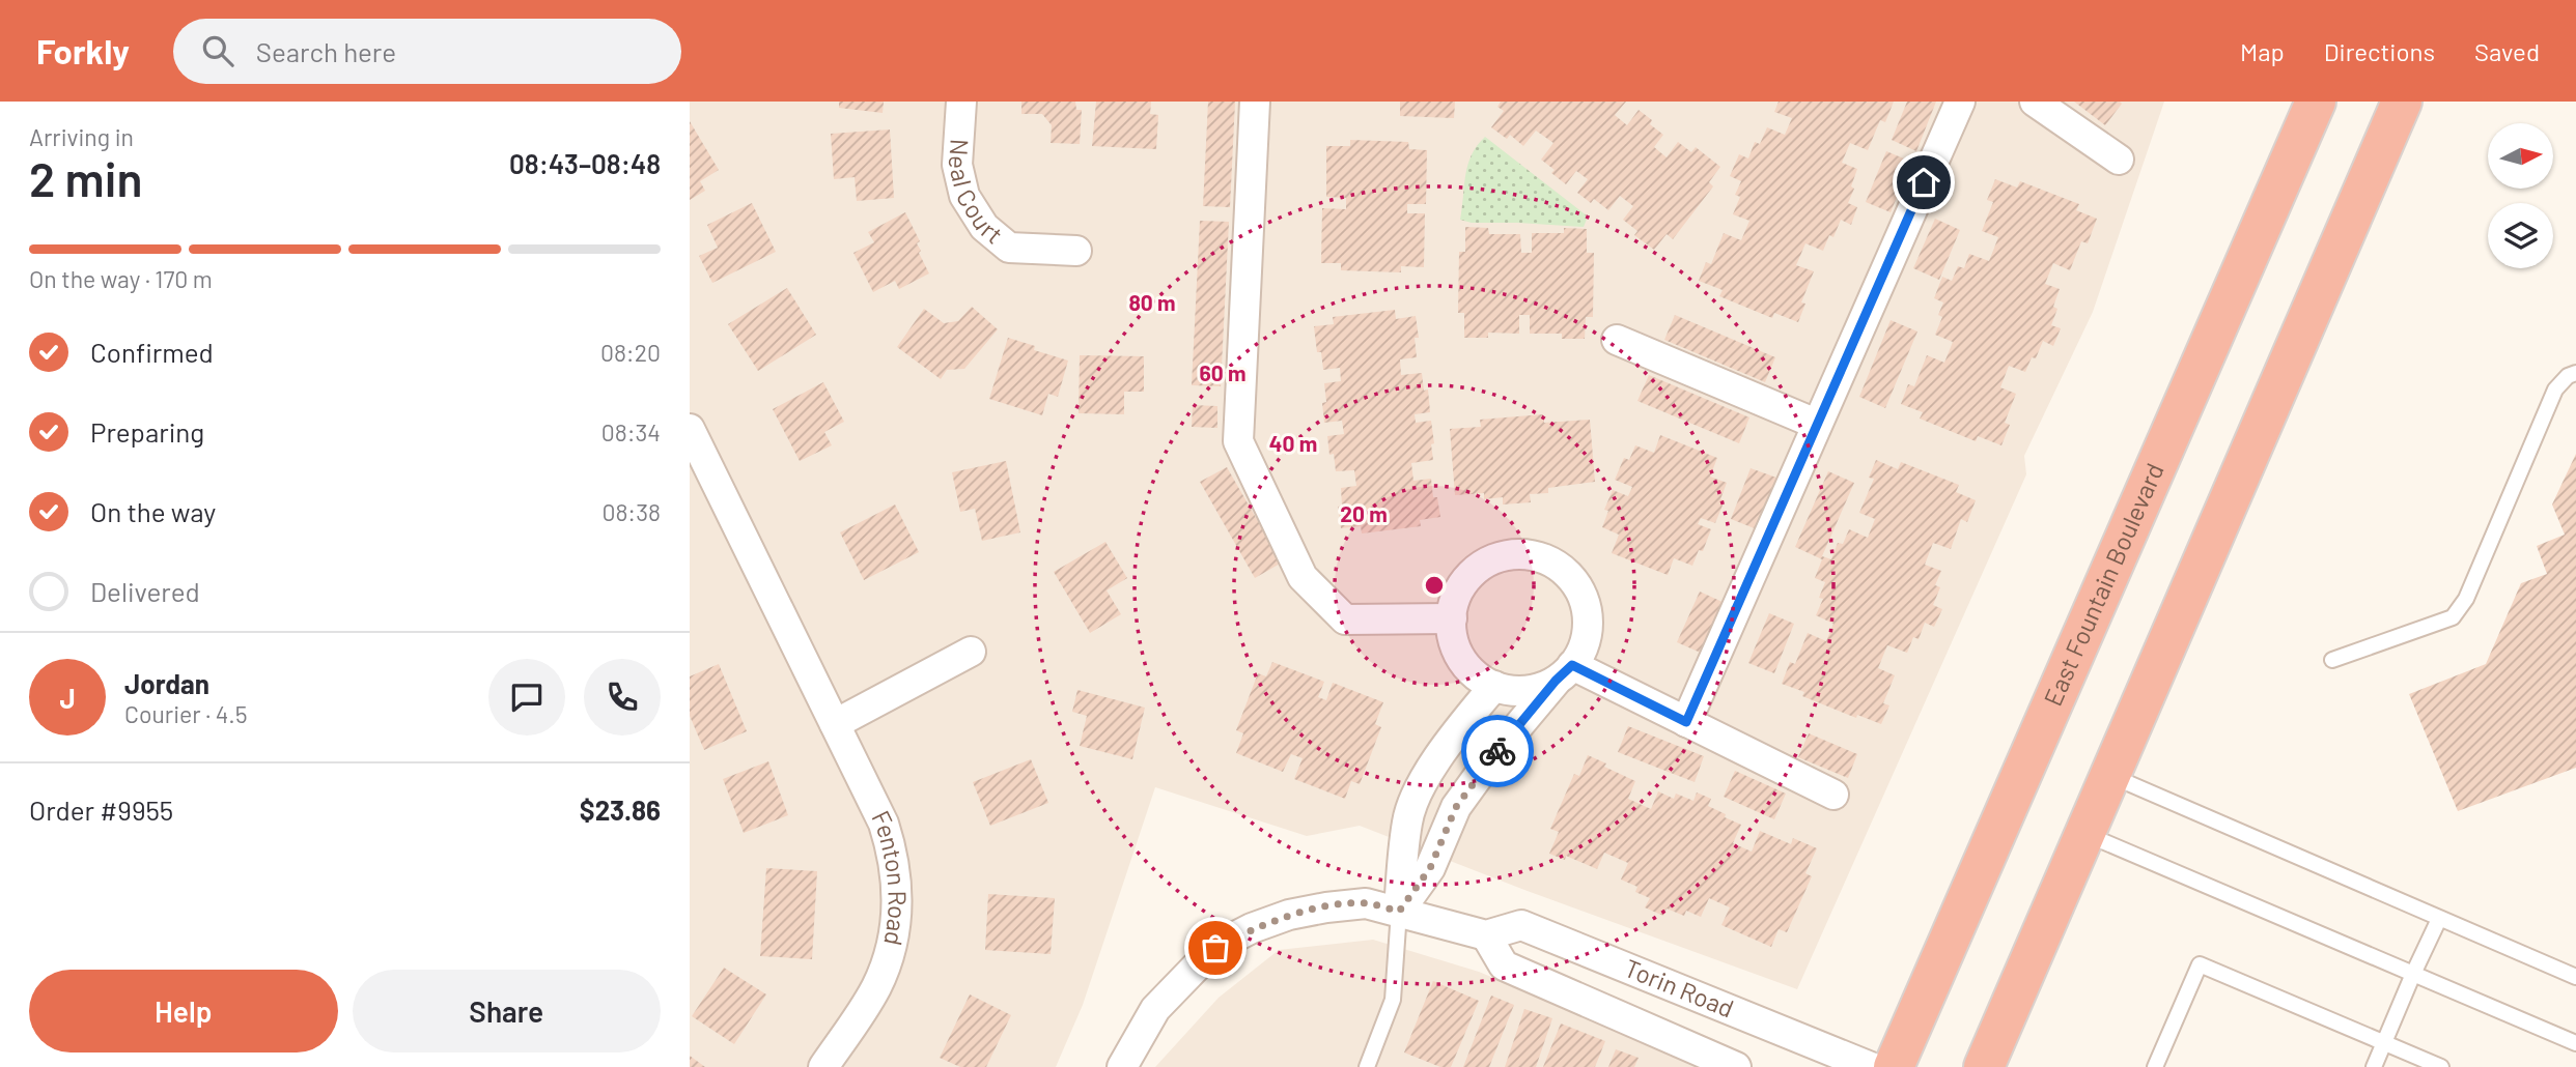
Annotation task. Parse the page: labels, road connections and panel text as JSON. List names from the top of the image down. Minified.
{"streets":{"highway":["East Fountain Boulevard"],"street":["Neal Court","Fenton Road","Torin Road"]},"north":"right","page":{"header":"Forkly","search":"Search here","nav":["Map","Directions","Saved"],"heading":["2 min","Arriving in","08:43–08:48"],"panel":["Jordan","Courier · 4.5","Order #9955","$23.86"],"bar":"On the way · 170 m","list":[["Confirmed","08:20"],["Preparing","08:34"],["On the way","08:38"],"Delivered"],"round":"J","buttons":["Help","Share"]},"rings":["80 m","60 m","40 m","20 m"]}
